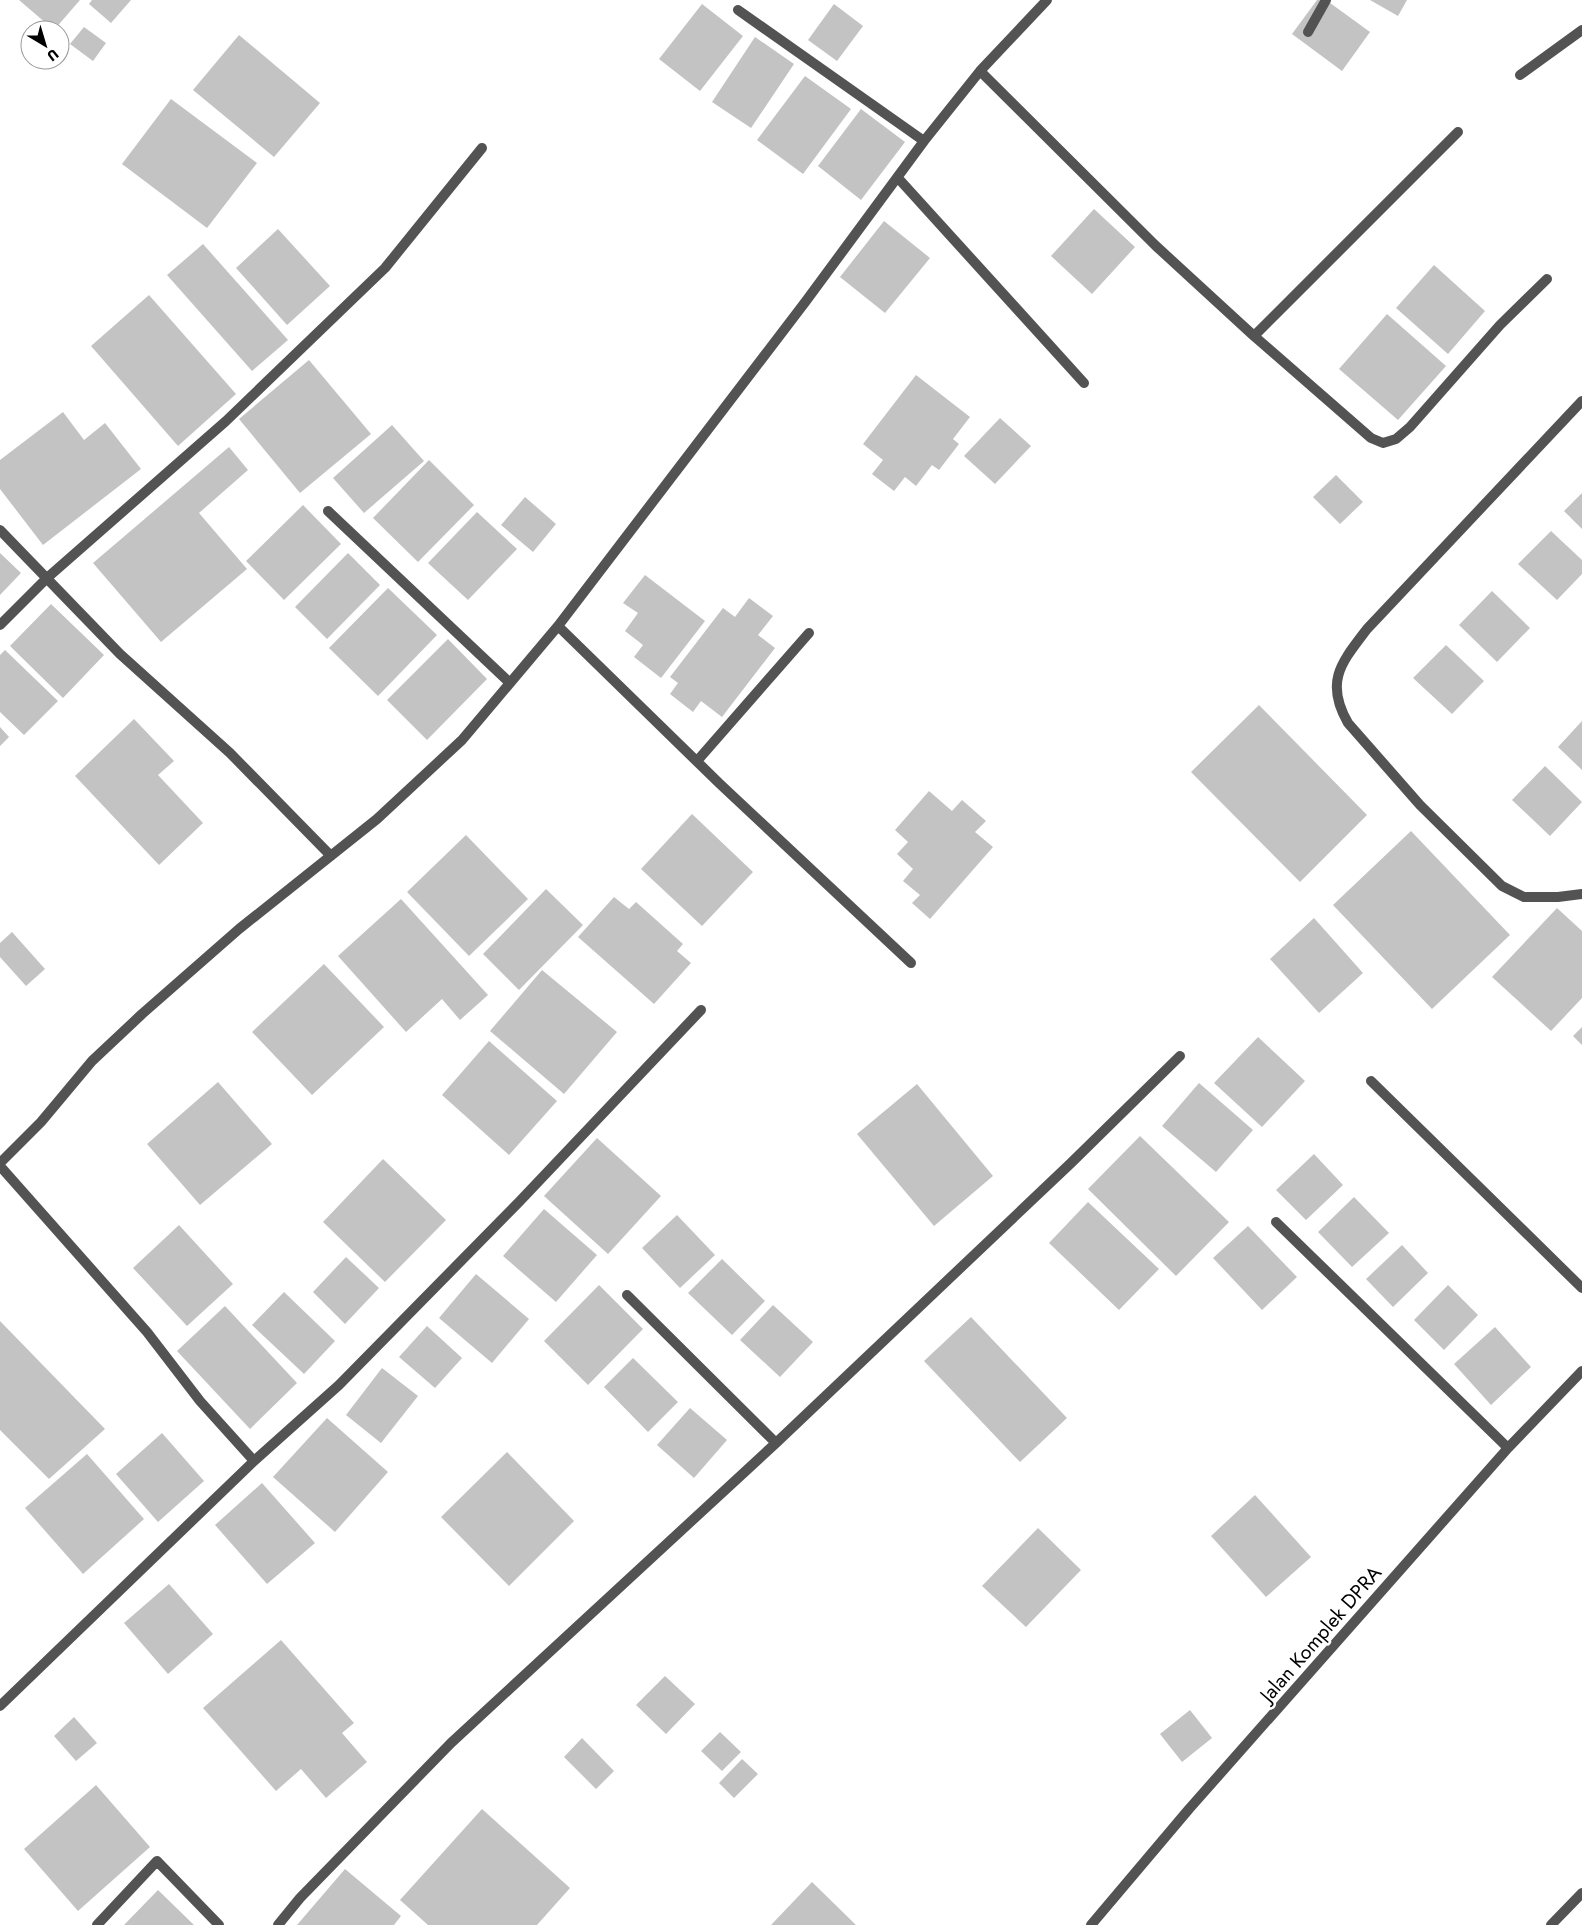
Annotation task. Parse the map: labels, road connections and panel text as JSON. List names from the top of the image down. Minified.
{"streets":{"street":["Jalan Komplek DPRA"]},"north":"bottom right"}
